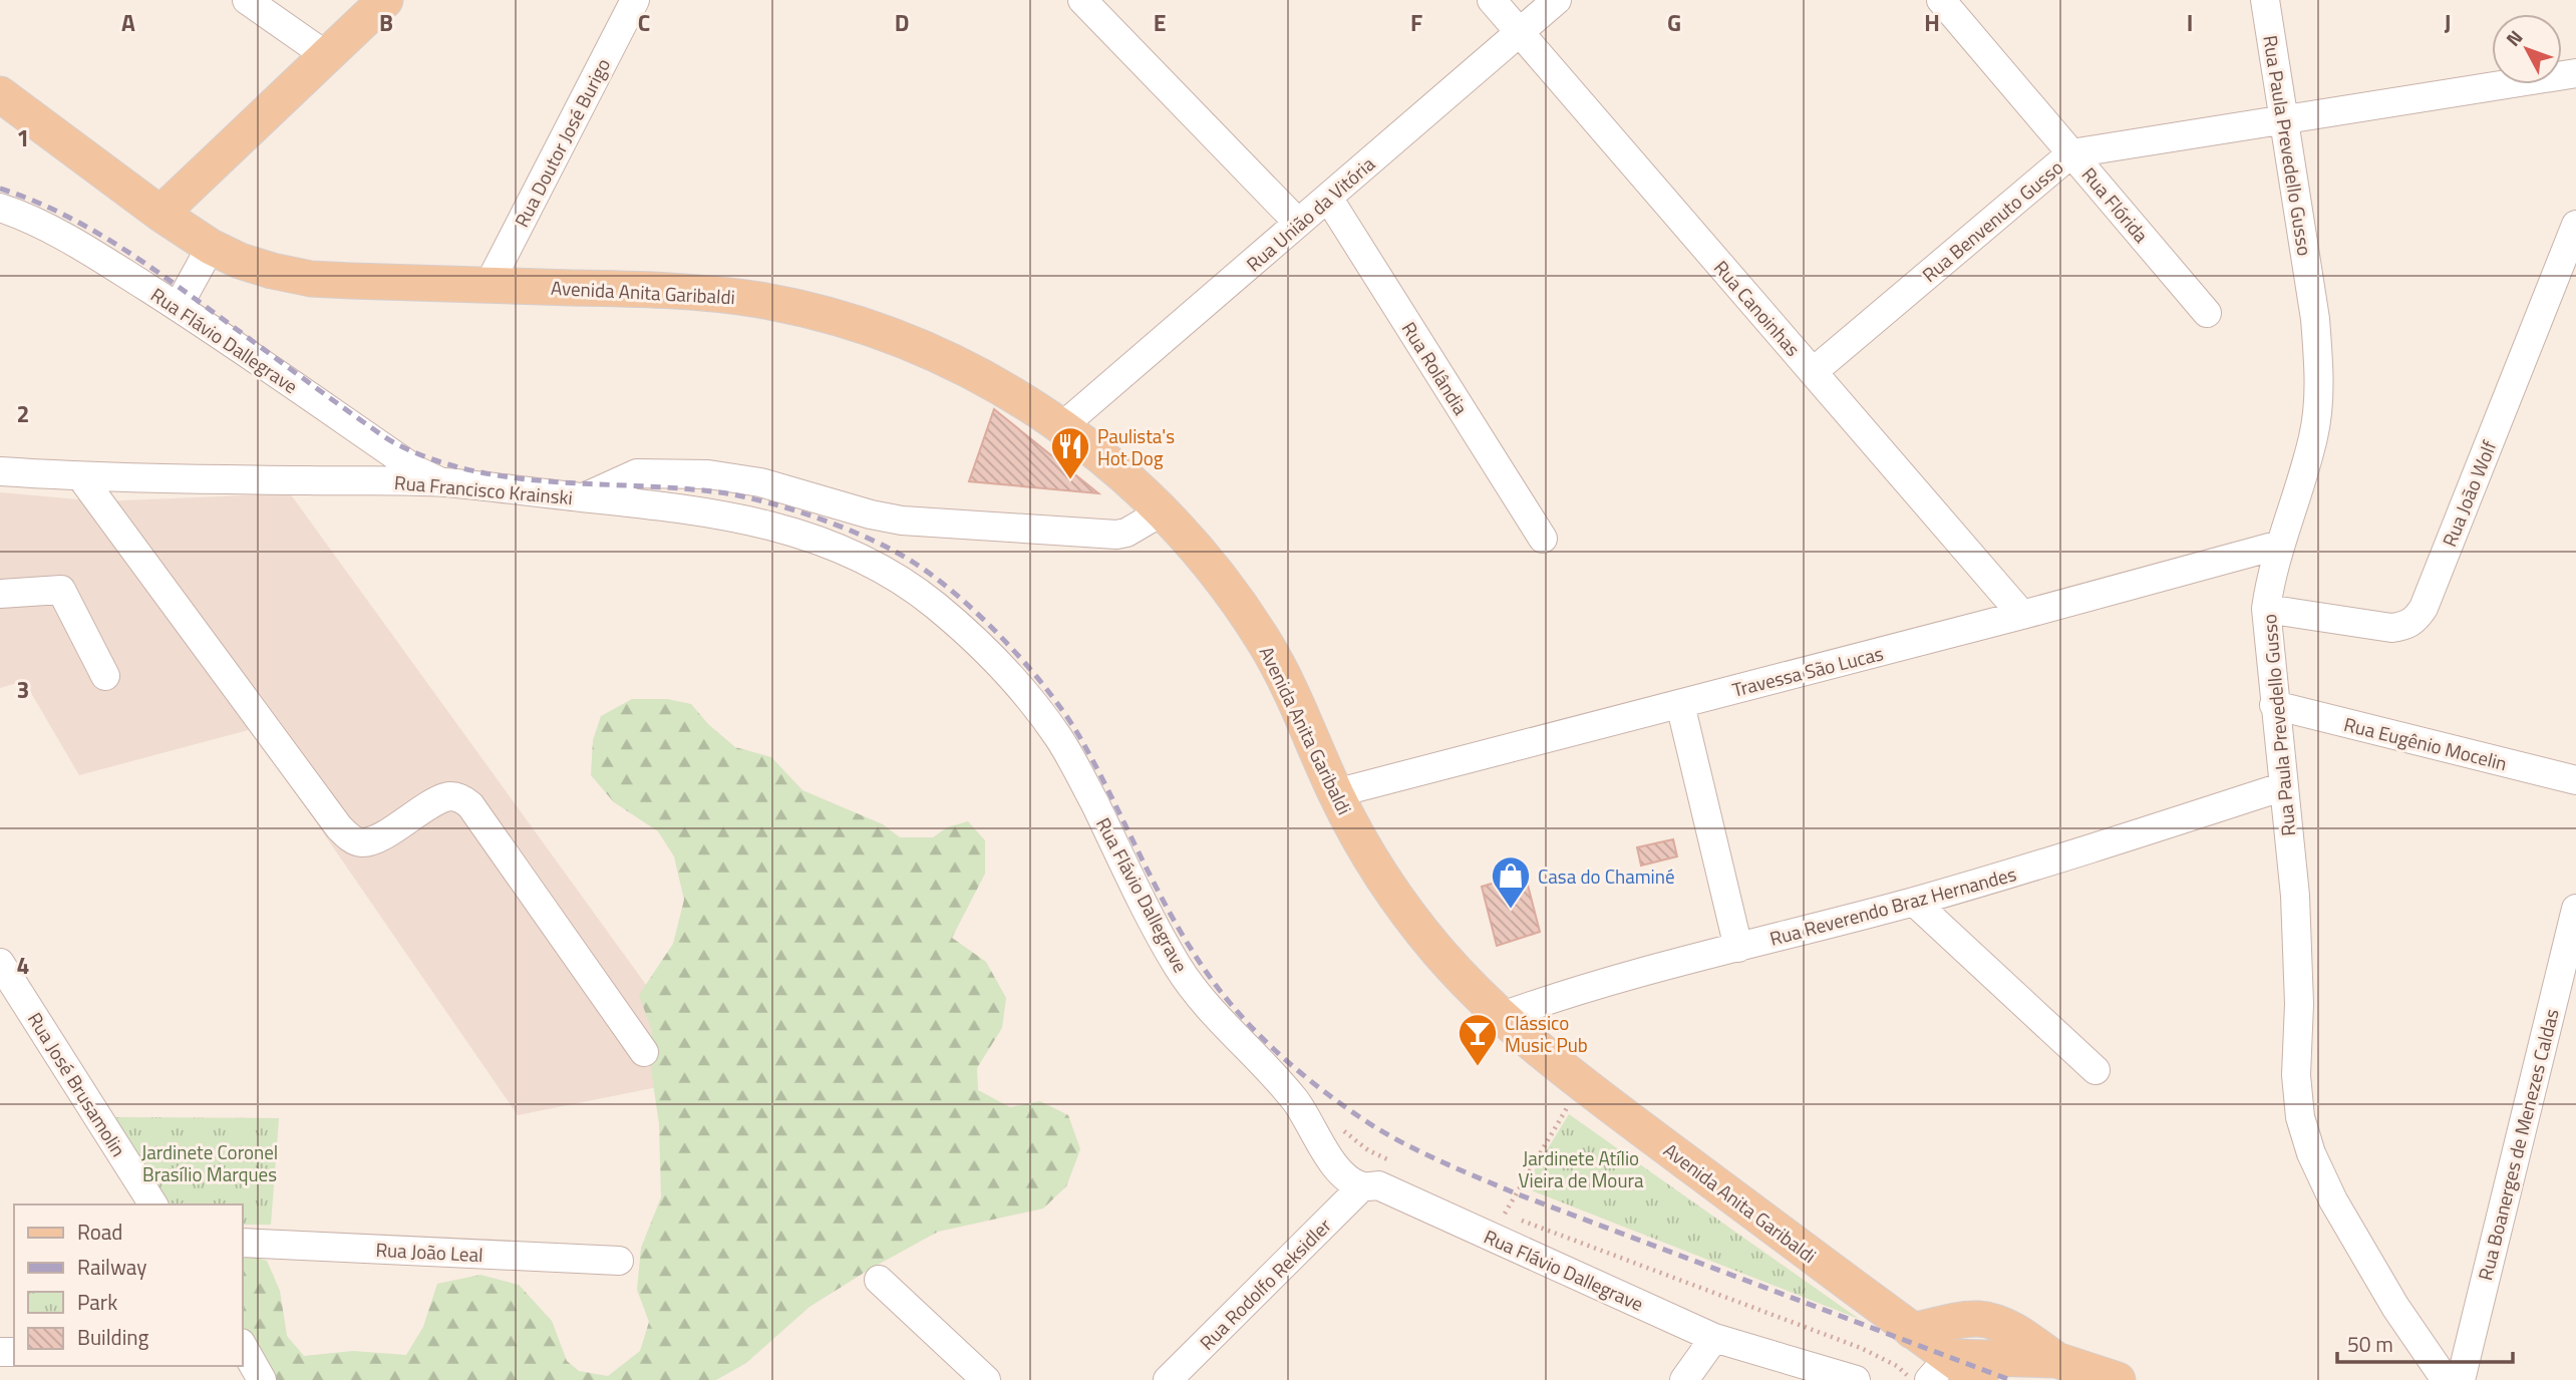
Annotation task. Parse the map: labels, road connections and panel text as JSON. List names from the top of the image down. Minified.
{"streets":{"main road":["Avenida Anita Garibaldi"],"street":["Rua Doutor José Burigo","Rua Paula Prevedello Gusso","Rua Flórida","Rua União da Vitória","Rua Benvenuto Gusso","Rua Canoinhas","Rua Flávio Dallegrave","Rua Rolândia","Rua Francisco Krainski","Rua João Wolf","Travessa São Lucas","Rua Eugênio Mocelin","Rua Reverendo Braz Hernandes","Rua José Brusamolin","Rua Boanerges de Menezes Caldas","Rua João Leal","Rua Rodolfo Reksidler"]},"crossings":[["Rua Doutor José Burigo","Avenida Anita Garibaldi"],["Rua Paula Prevedello Gusso","Rua Benvenuto Gusso"],["Rua Paula Prevedello Gusso","Rua João Wolf"],["Rua Paula Prevedello Gusso","Travessa São Lucas"],["Rua Paula Prevedello Gusso","Rua Eugênio Mocelin"],["Rua Paula Prevedello Gusso","Rua Reverendo Braz Hernandes"],["Rua Flórida","Rua Benvenuto Gusso"],["Rua União da Vitória","Avenida Anita Garibaldi"],["Rua União da Vitória","Rua Canoinhas"],["Rua União da Vitória","Rua Rolândia"],["Rua Benvenuto Gusso","Rua Canoinhas"],["Avenida Anita Garibaldi","Rua Francisco Krainski"],["Avenida Anita Garibaldi","Travessa São Lucas"],["Avenida Anita Garibaldi","Rua Reverendo Braz Hernandes"],["Rua Canoinhas","Travessa São Lucas"],["Rua Flávio Dallegrave","Rua Francisco Krainski"],["Rua Flávio Dallegrave","Rua Rodolfo Reksidler"]],"parks":["Jardinete Coronel Brasílio Marques","Jardinete Atílio Vieira de Moura"],"places":{"restaurant":["Paulista's Hot Dog"],"shop":["Casa do Chaminé"],"bar":["Clássico Music Pub"]},"legend":["Road","Railway","Park","Building"],"scale_bar":"50 m","north":"top left","grid":{"columns":["A","B","C","D","E","F","G","H","I","J"],"rows":["1","2","3","4"]}}
